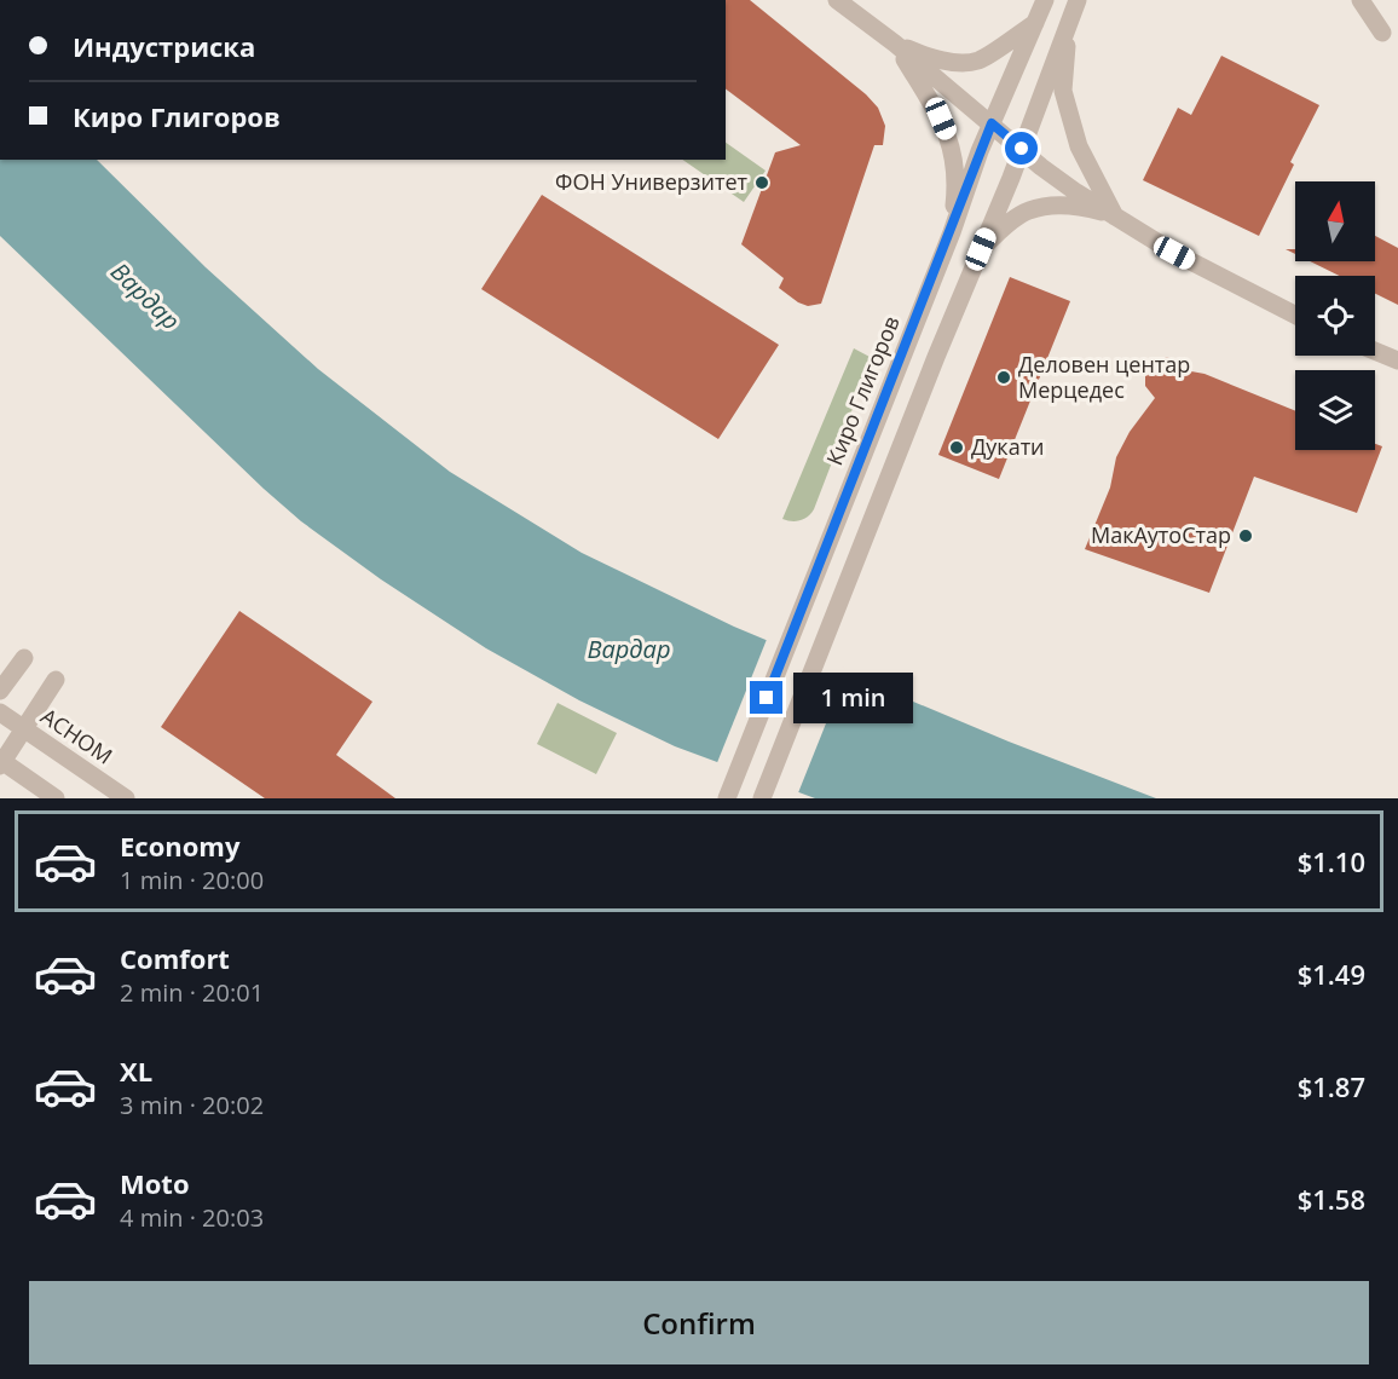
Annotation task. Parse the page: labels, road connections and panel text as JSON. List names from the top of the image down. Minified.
{"streets":{"street":["Киро Глигоров","АСНОМ"]},"water":["Вардар"],"places":["ФОН Универзитет","Деловен центар Мерцедес","Дукати","МакАутоСтар"],"north":"top","page":{"banner":["Индустриска","Киро Глигоров"],"bubble":"1 min","list":[{"name":"Economy","note":"1 min · 20:00","value":"$1.10"},{"name":"Comfort","note":"2 min · 20:01","value":"$1.49"},{"name":"XL","note":"3 min · 20:02","value":"$1.87"},{"name":"Moto","note":"4 min · 20:03","value":"$1.58"}],"buttons":"Confirm"}}
